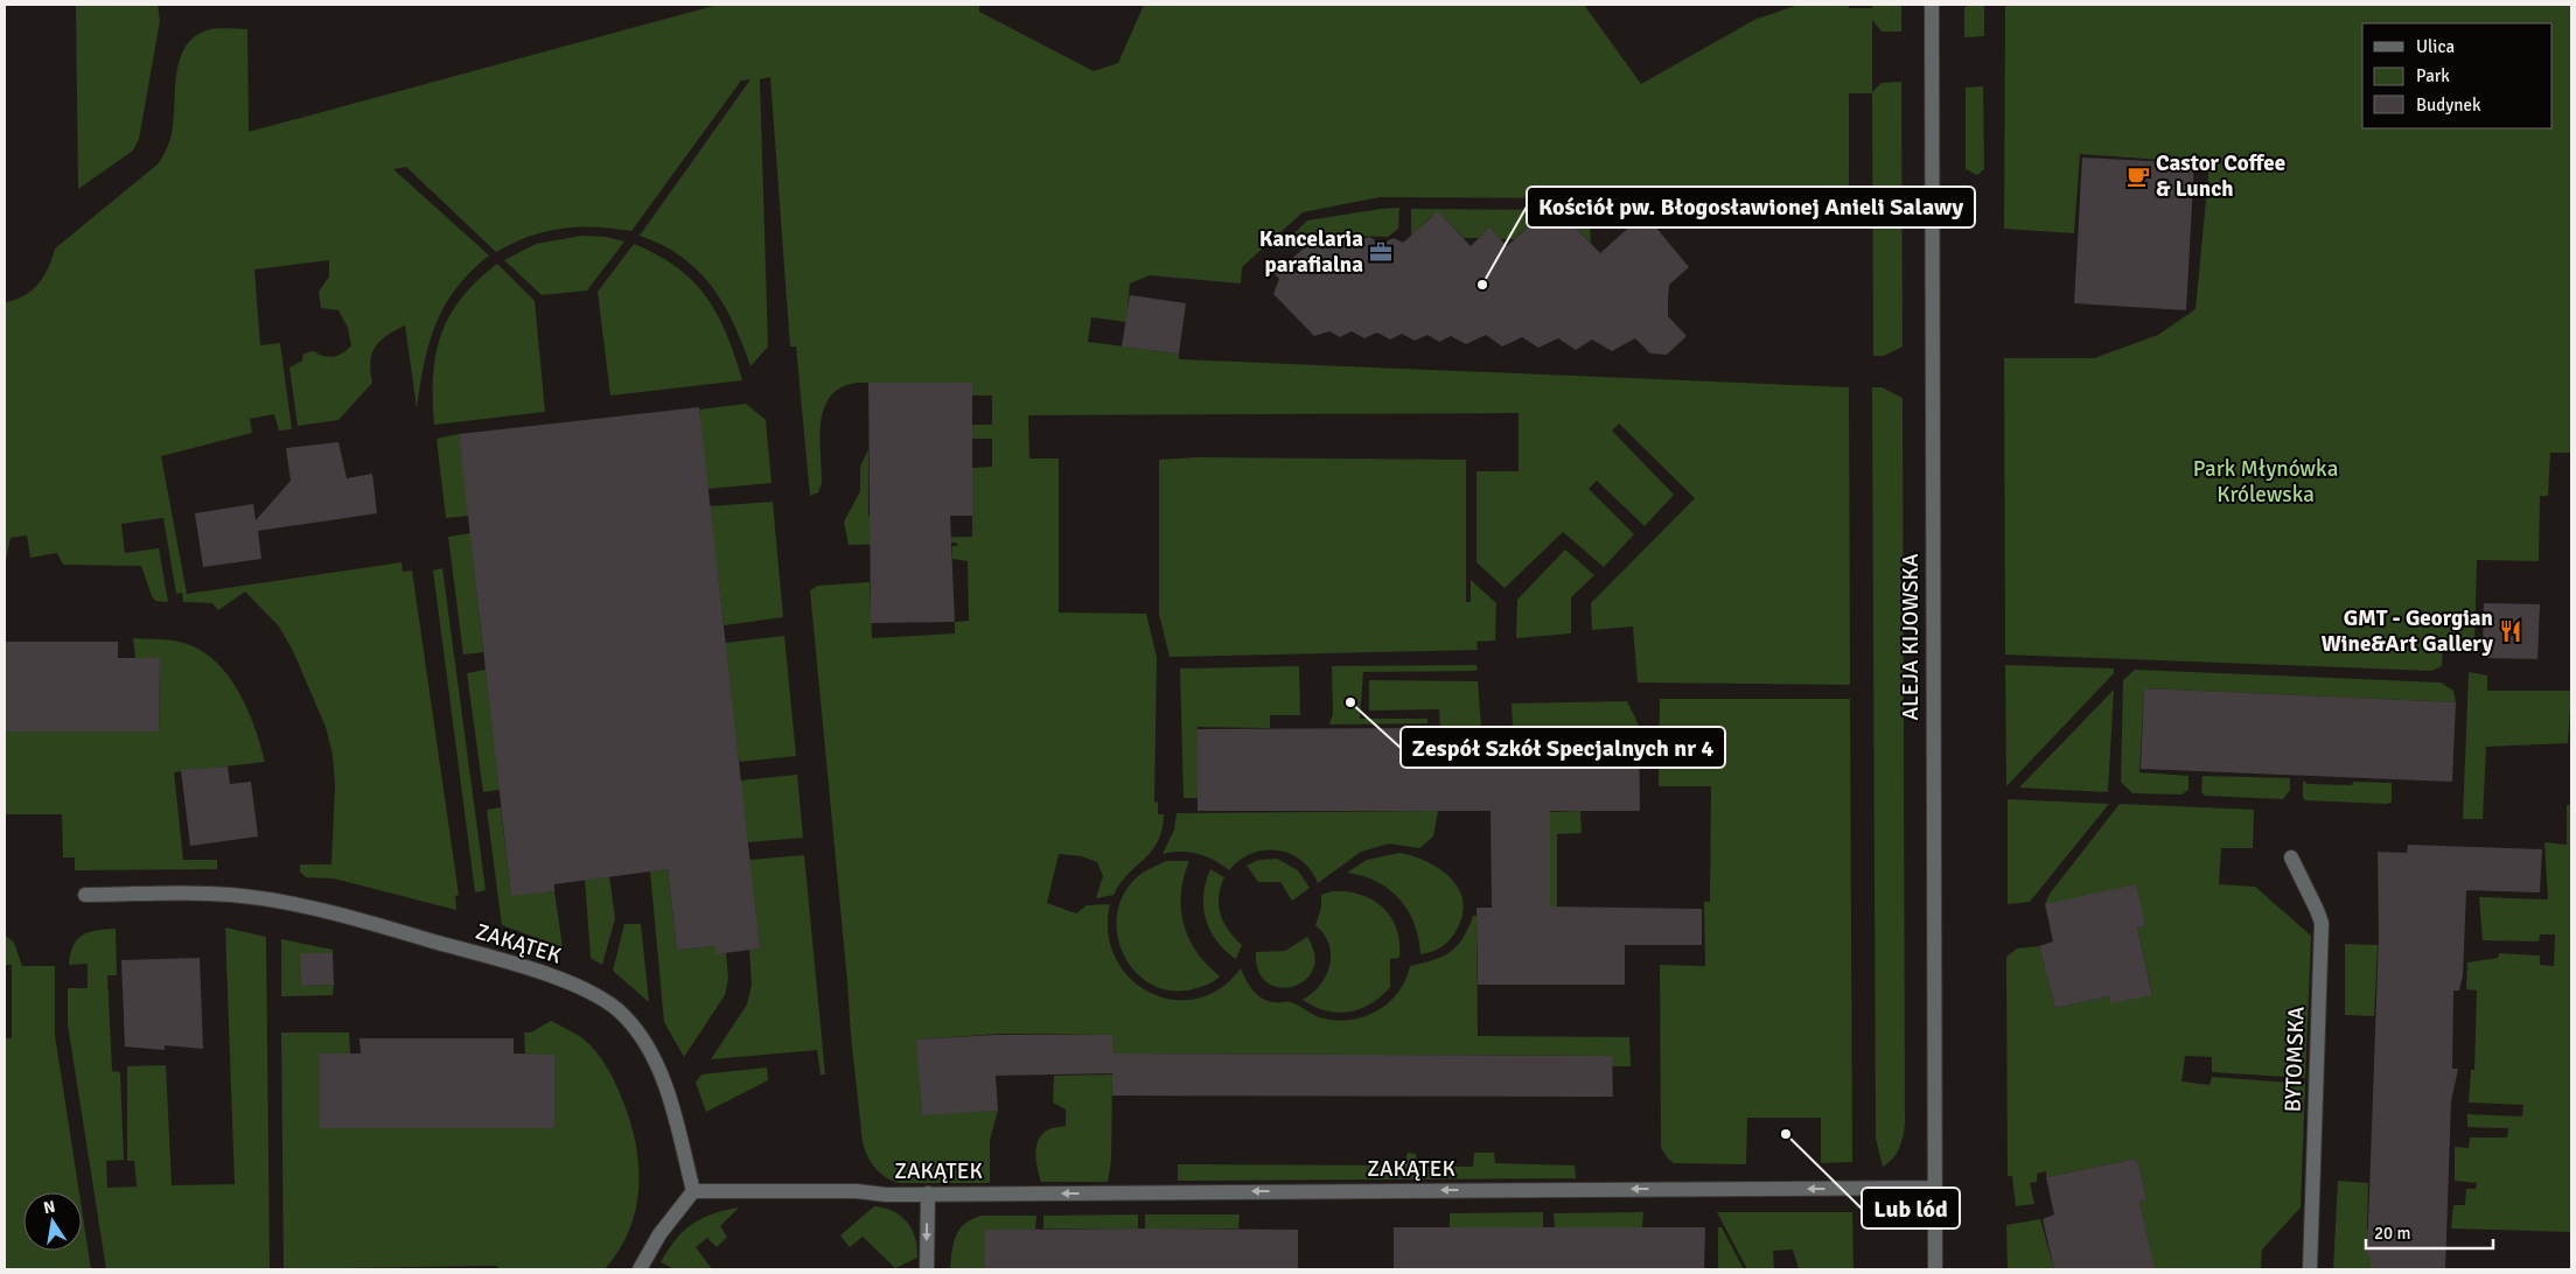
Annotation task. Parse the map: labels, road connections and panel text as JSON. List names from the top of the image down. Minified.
{"streets":{"street":["ALEJA KIJOWSKA","ZAKĄTEK","BYTOMSKA"]},"crossings":[["ALEJA KIJOWSKA","ZAKĄTEK"]],"one_way":["ZAKĄTEK"],"parks":["Park Młynówka Królewska"],"places":{"cafe":["Castor Coffee & Lunch"],"office":["Kancelaria parafialna"],"other":["Kościół pw. Błogosławionej Anieli Salawy","Zespół Szkół Specjalnych nr 4","Lub lód"],"restaurant":["GMT - Georgian Wine&Art Gallery"]},"legend":["Ulica","Park","Budynek"],"scale_bar":"20 m","north":"top"}
